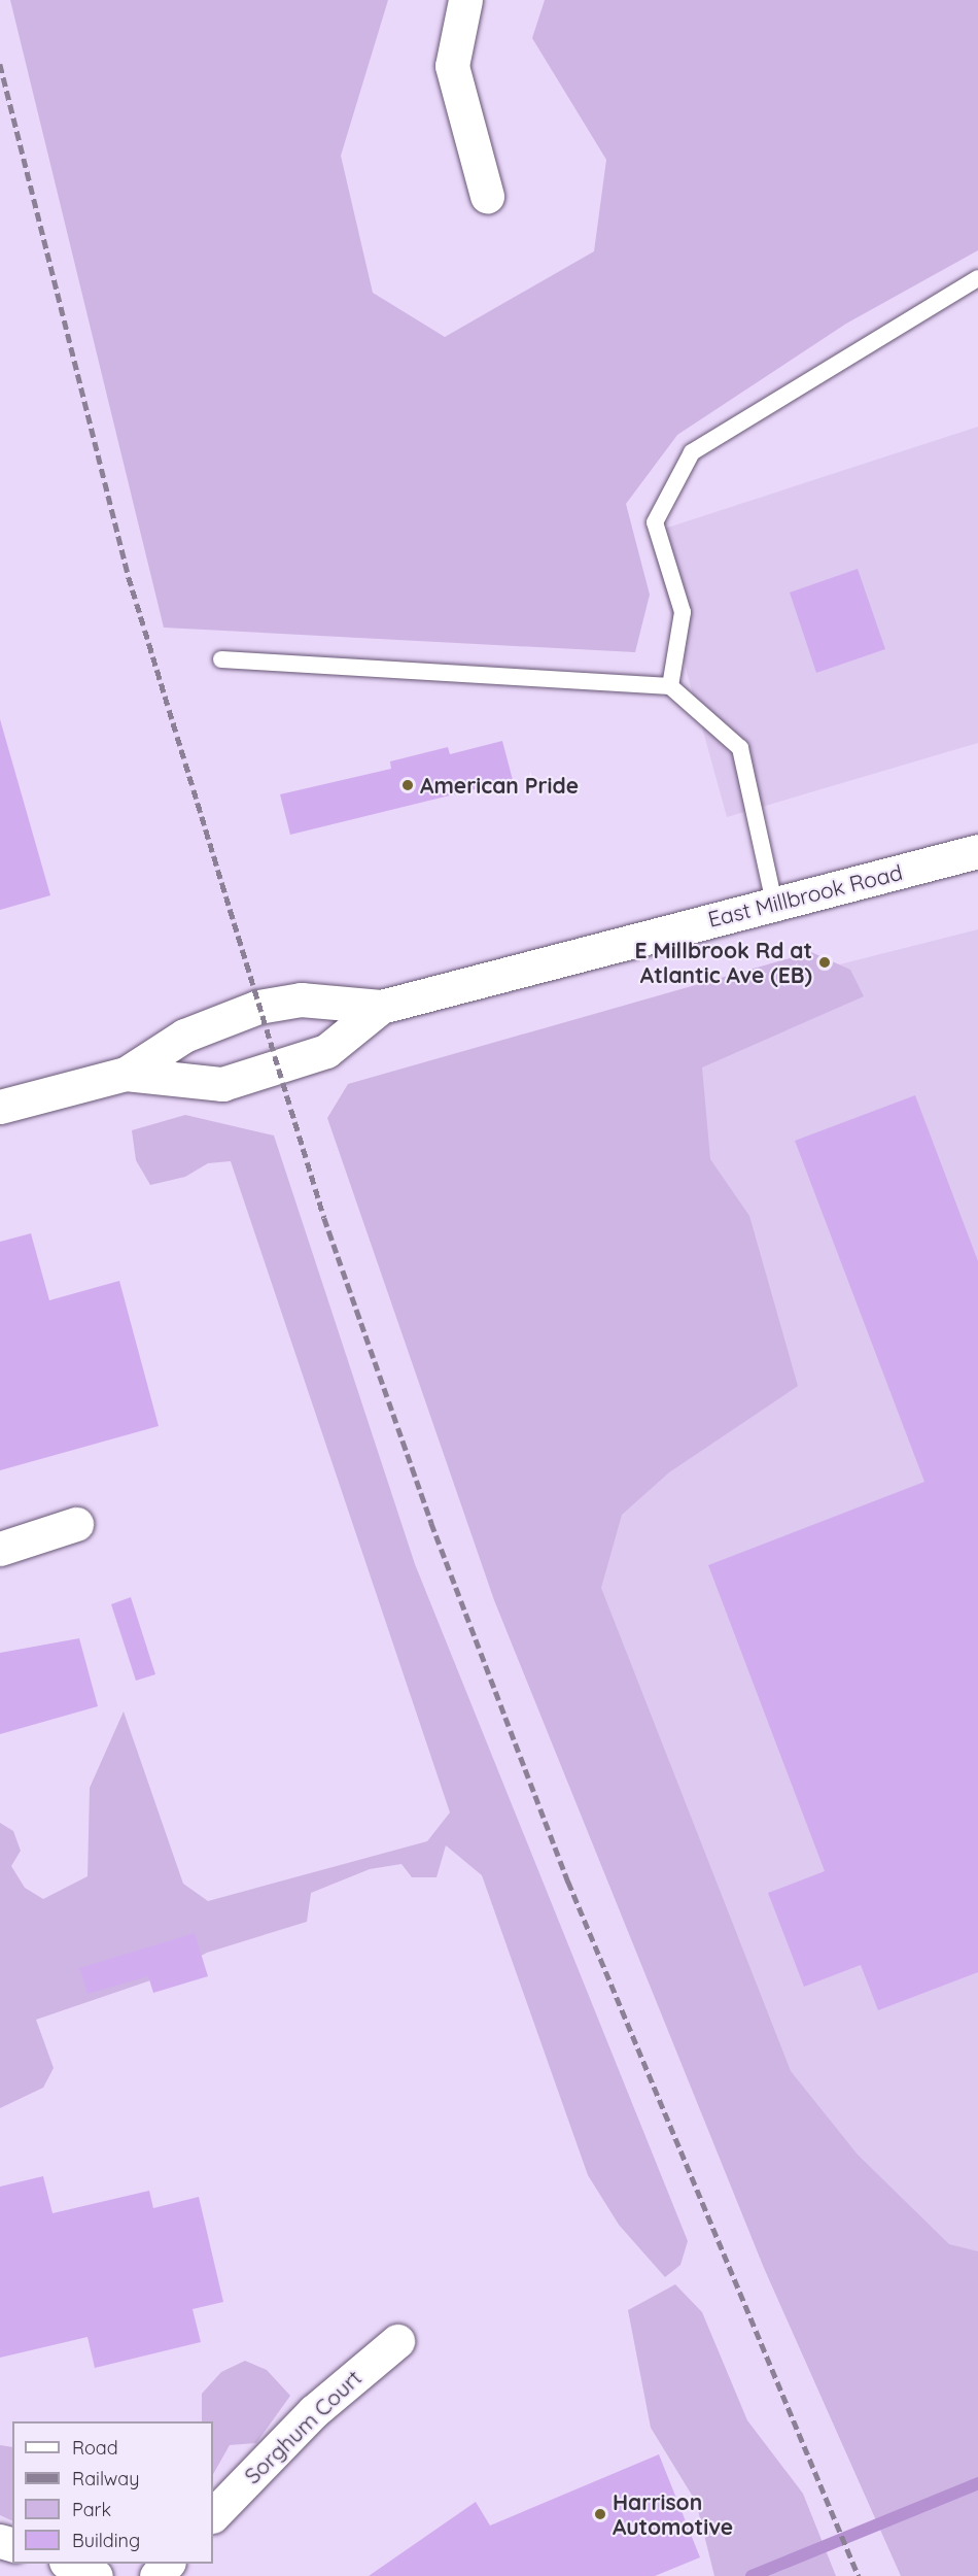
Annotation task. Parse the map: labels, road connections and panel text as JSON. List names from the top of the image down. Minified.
{"streets":{"main road":["East Millbrook Road","Sorghum Court"]},"places":["American Pride","E Millbrook Rd at Atlantic Ave (EB)","Harrison Automotive"],"legend":["Road","Railway","Park","Building"]}
